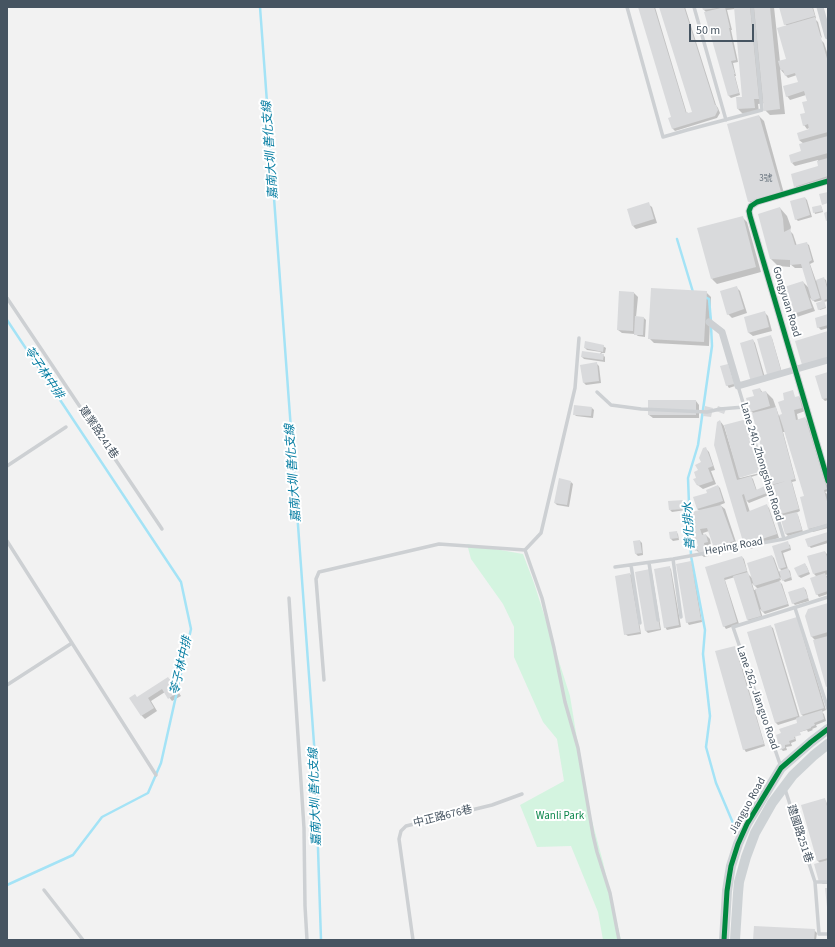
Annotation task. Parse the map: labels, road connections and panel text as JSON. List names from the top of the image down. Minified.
{"streets":{"street":["Gongyuan Road","Jianguo Road"],"lane":["建業路241巷","Lane 240, Zhongshan Road","Heping Road","Lane 262, Jianguo Road","中正路676巷","建國路251巷"]},"crossings":[["Lane 240, Zhongshan Road","Heping Road"],["Lane 262, Jianguo Road","Jianguo Road"],["Jianguo Road","建國路251巷"]],"water":["嘉南大圳 善化支線","苓子林中排","善化排水"],"parks":["Wanli Park"],"house_numbers":["3號"],"scale_bar":"50 m"}
